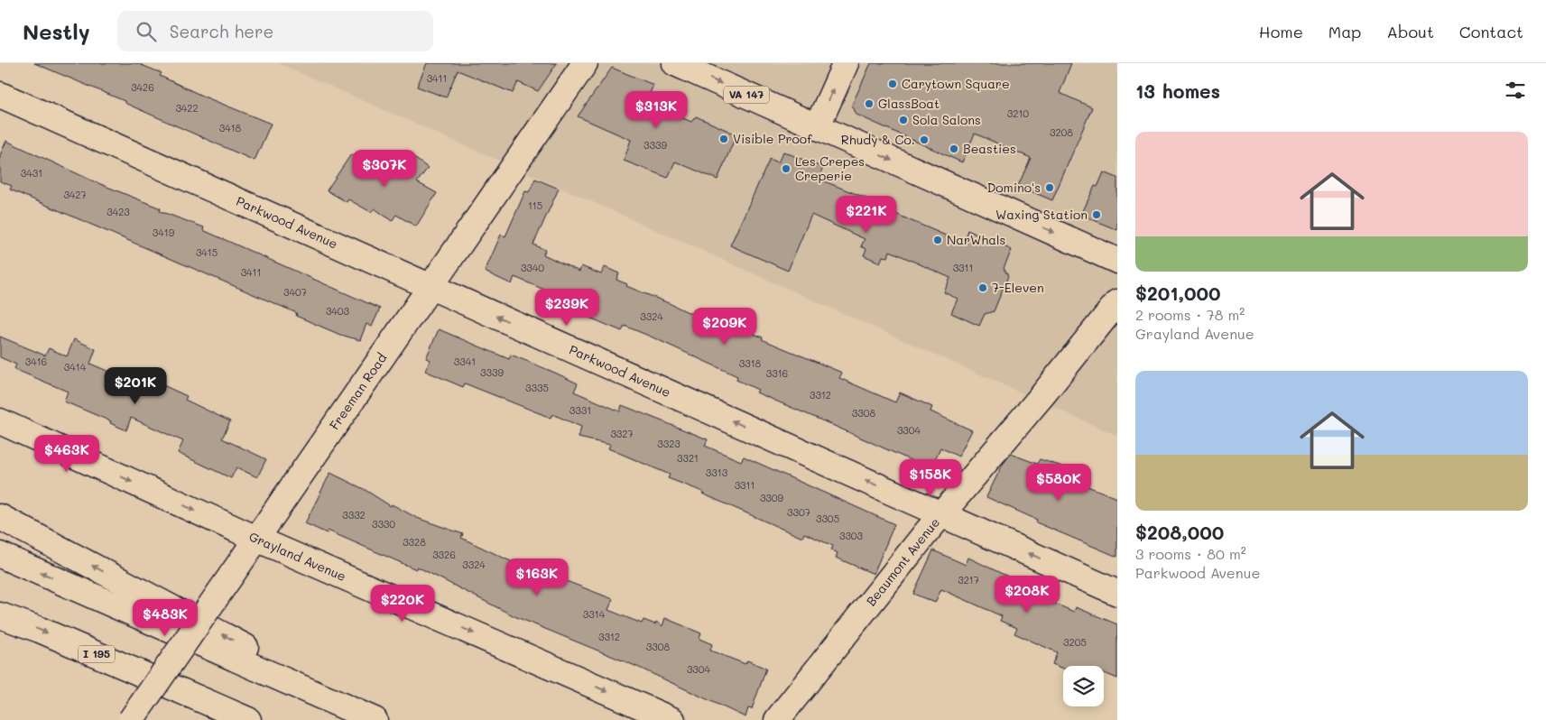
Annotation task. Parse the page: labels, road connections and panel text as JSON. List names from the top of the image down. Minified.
{"streets":{"main road":["VA 147","Parkwood Avenue","Freeman Road","Grayland Avenue","Beaumont Avenue","I 195"]},"crossings":[["Parkwood Avenue","Freeman Road"],["Parkwood Avenue","Beaumont Avenue"],["Freeman Road","Grayland Avenue"]],"one_way":["Parkwood Avenue"],"places":["Carytown Square","GlassBoat","Sola Salons","Visible Proof","Rhudy & Co.","Beasties","Les Crepes Creperie","Domino's","Waxing Station","NarWhals","7-Eleven"],"house_numbers":["3411","3426","3422","3210","3418","3208","3339","3431","3427","115","3423","3419","3415","3340","3311","3411","3407","3403","3324","3416","3341","3318","3414","3339","3316","3335","3312","3331","3308","3304","3327","3323","3321","3313","3311","3309","3307","3332","3305","3330","3303","3328","3326","3324","3217","3314","3312","3205","3308","3304"],"page":{"header":"Nestly","search":"Search here","nav":["Home","Map","About","Contact"],"heading":"13 homes","price":["$313K","$307K","$221K","$239K","$209K","$201K","$463K","$158K","$580K","$163K","$208K","$220K","$483K"],"list":[{"name":"$201,000","note":"2 rooms · 78 m² · Grayland Avenue"},{"name":"$208,000","note":"3 rooms · 80 m² · Parkwood Avenue"}]}}
